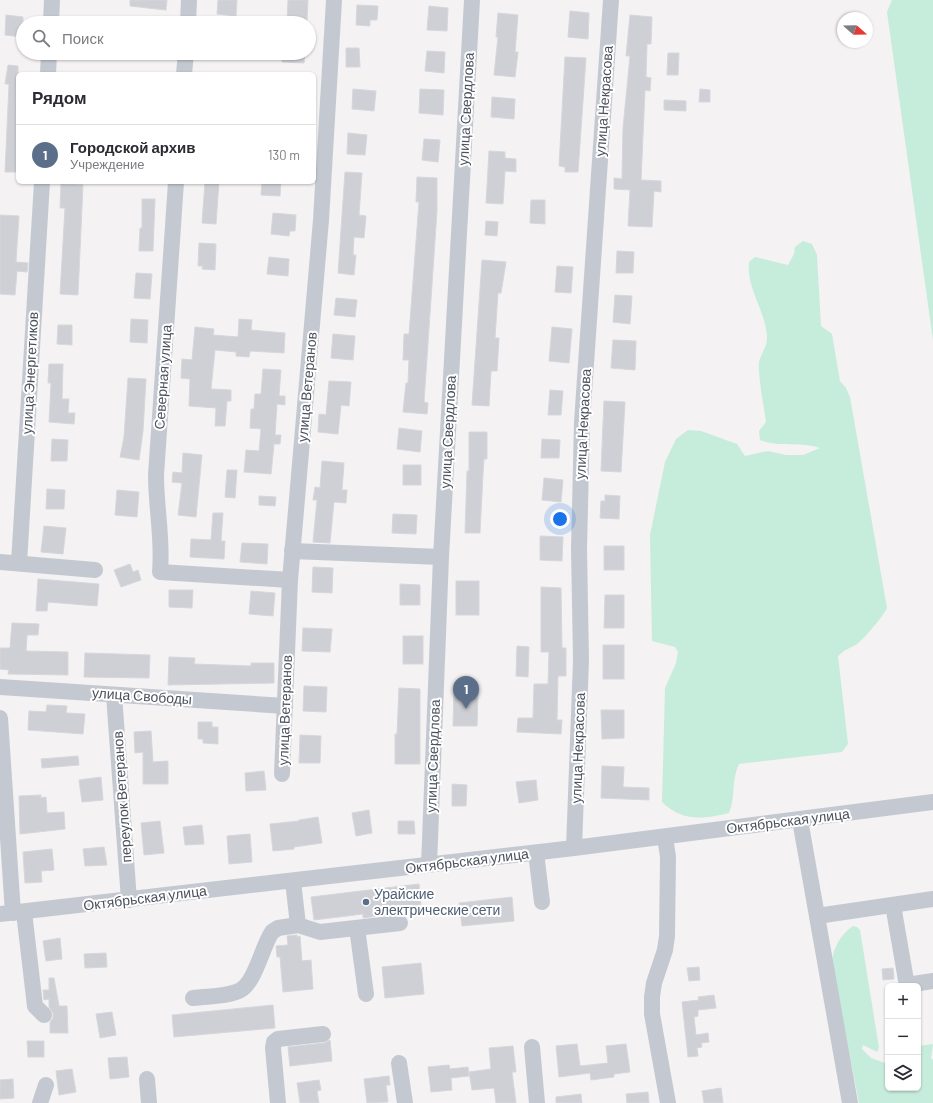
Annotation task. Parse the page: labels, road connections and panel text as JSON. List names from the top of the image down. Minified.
{"streets":{"street":["улица Некрасова","улица Свердлова","улица Энергетиков","Северная улица","улица Ветеранов","улица Свободы","переулок Ветеранов","Октябрьская улица"]},"crossings":[["улица Некрасова","Октябрьская улица"],["улица Свердлова","Октябрьская улица"],["Северная улица","улица Ветеранов"],["улица Ветеранов","улица Свободы"],["улица Свободы","переулок Ветеранов"],["переулок Ветеранов","Октябрьская улица"]],"places":["Урайские электрические сети"],"north":"right","page":{"search":"Поиск","heading":"Рядом","list":[{"mark":"1","name":"Городской архив","note":"Учреждение","value":"130 m"}],"pins":"1","map_buttons":["+","−"]}}
